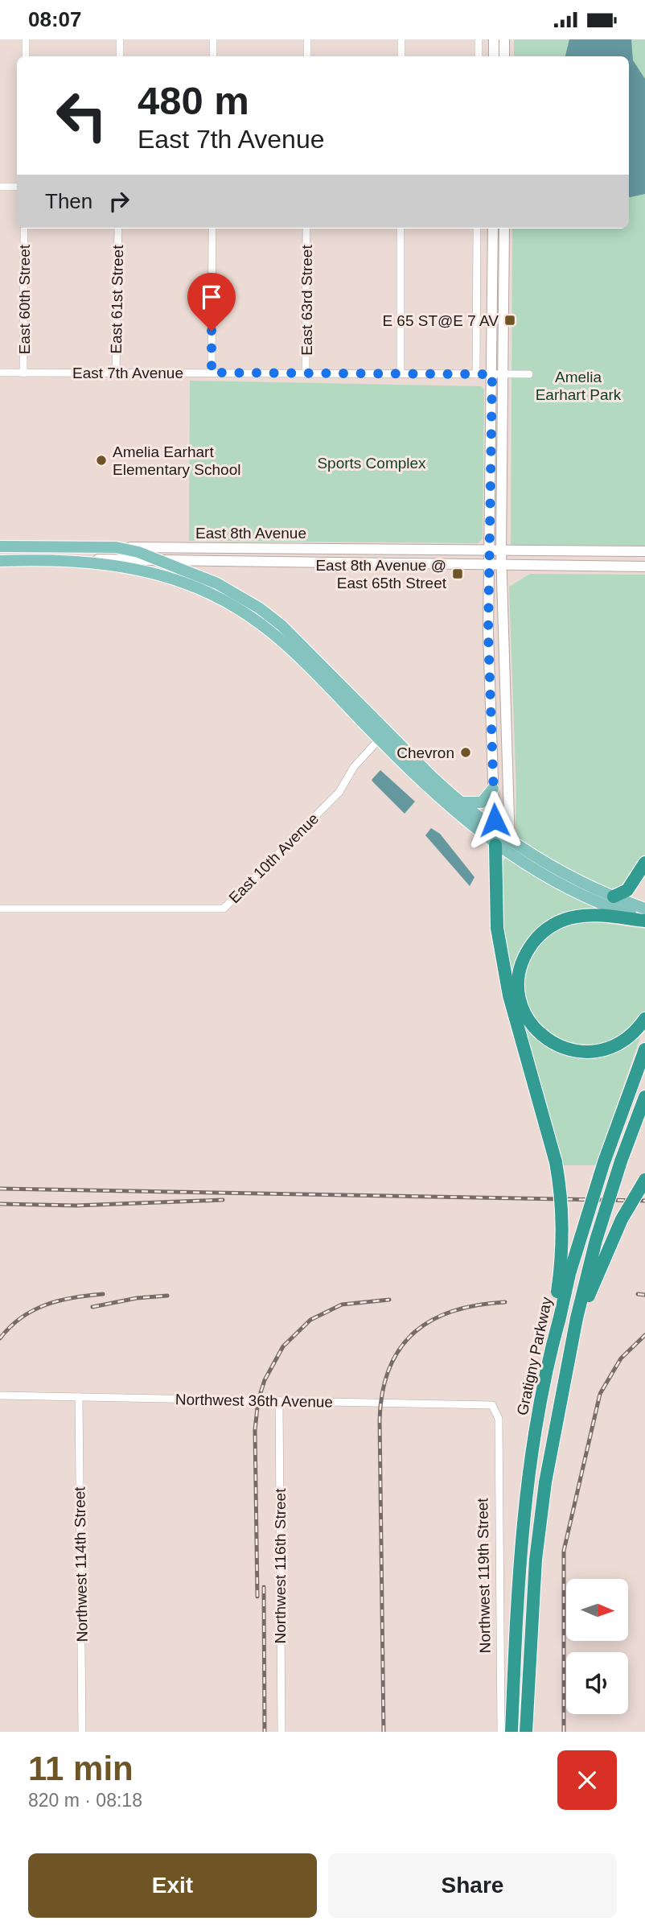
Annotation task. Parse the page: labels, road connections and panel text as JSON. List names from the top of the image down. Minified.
{"streets":{"highway":["Gratigny Parkway"],"main road":["East 8th Avenue"],"street":["East 60th Street","East 61st Street","East 63rd Street","East 7th Avenue","East 10th Avenue","Northwest 36th Avenue","Northwest 114th Street","Northwest 116th Street","Northwest 119th Street"]},"crossings":[["East 60th Street","East 7th Avenue"],["East 61st Street","East 7th Avenue"],["East 63rd Street","East 7th Avenue"],["Northwest 36th Avenue","Northwest 114th Street"],["Northwest 36th Avenue","Northwest 116th Street"],["Northwest 36th Avenue","Northwest 119th Street"]],"parks":["Amelia Earhart Park","Sports Complex"],"places":{"transit":["E 65 ST@E 7 AV","East 8th Avenue @ East 65th Street"],"other":["Amelia Earhart Elementary School","Chevron"]},"north":"right","page":{"status":"08:07","turn":["480 m","East 7th Avenue"],"then":"Then","heading":["11 min","820 m · 08:18"],"buttons":["Exit","Share"]}}
